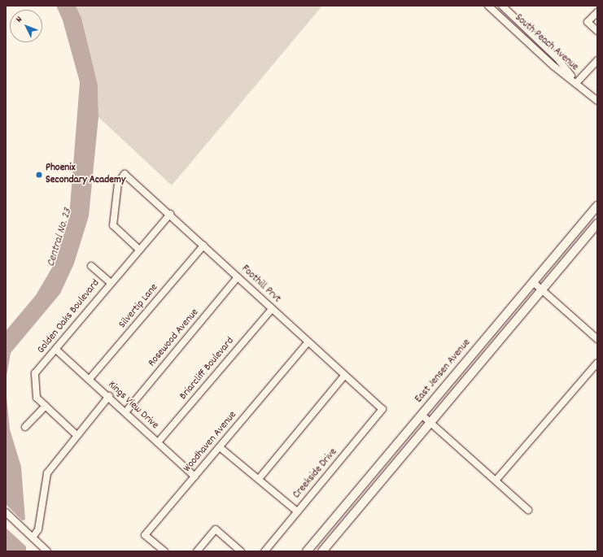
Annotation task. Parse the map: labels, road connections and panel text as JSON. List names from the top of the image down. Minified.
{"streets":{"main road":["East Jensen Avenue"],"street":["South Peach Avenue","Foothill Prvt","Silvertip Lane","Golden Oaks Boulevard","Rosewood Avenue","Briarcliff Boulevard","Kings View Drive","Woodhaven Avenue","Creekside Drive"]},"crossings":[["Foothill Prvt","Silvertip Lane"],["Foothill Prvt","Golden Oaks Boulevard"],["Foothill Prvt","Rosewood Avenue"],["Foothill Prvt","Briarcliff Boulevard"],["Foothill Prvt","Woodhaven Avenue"],["Foothill Prvt","Creekside Drive"],["Silvertip Lane","Kings View Drive"],["Golden Oaks Boulevard","Kings View Drive"],["Rosewood Avenue","Kings View Drive"],["Briarcliff Boulevard","Kings View Drive"],["Kings View Drive","Woodhaven Avenue"]],"water":["Central No. 23"],"places":["Phoenix Secondary Academy"],"north":"top left"}
